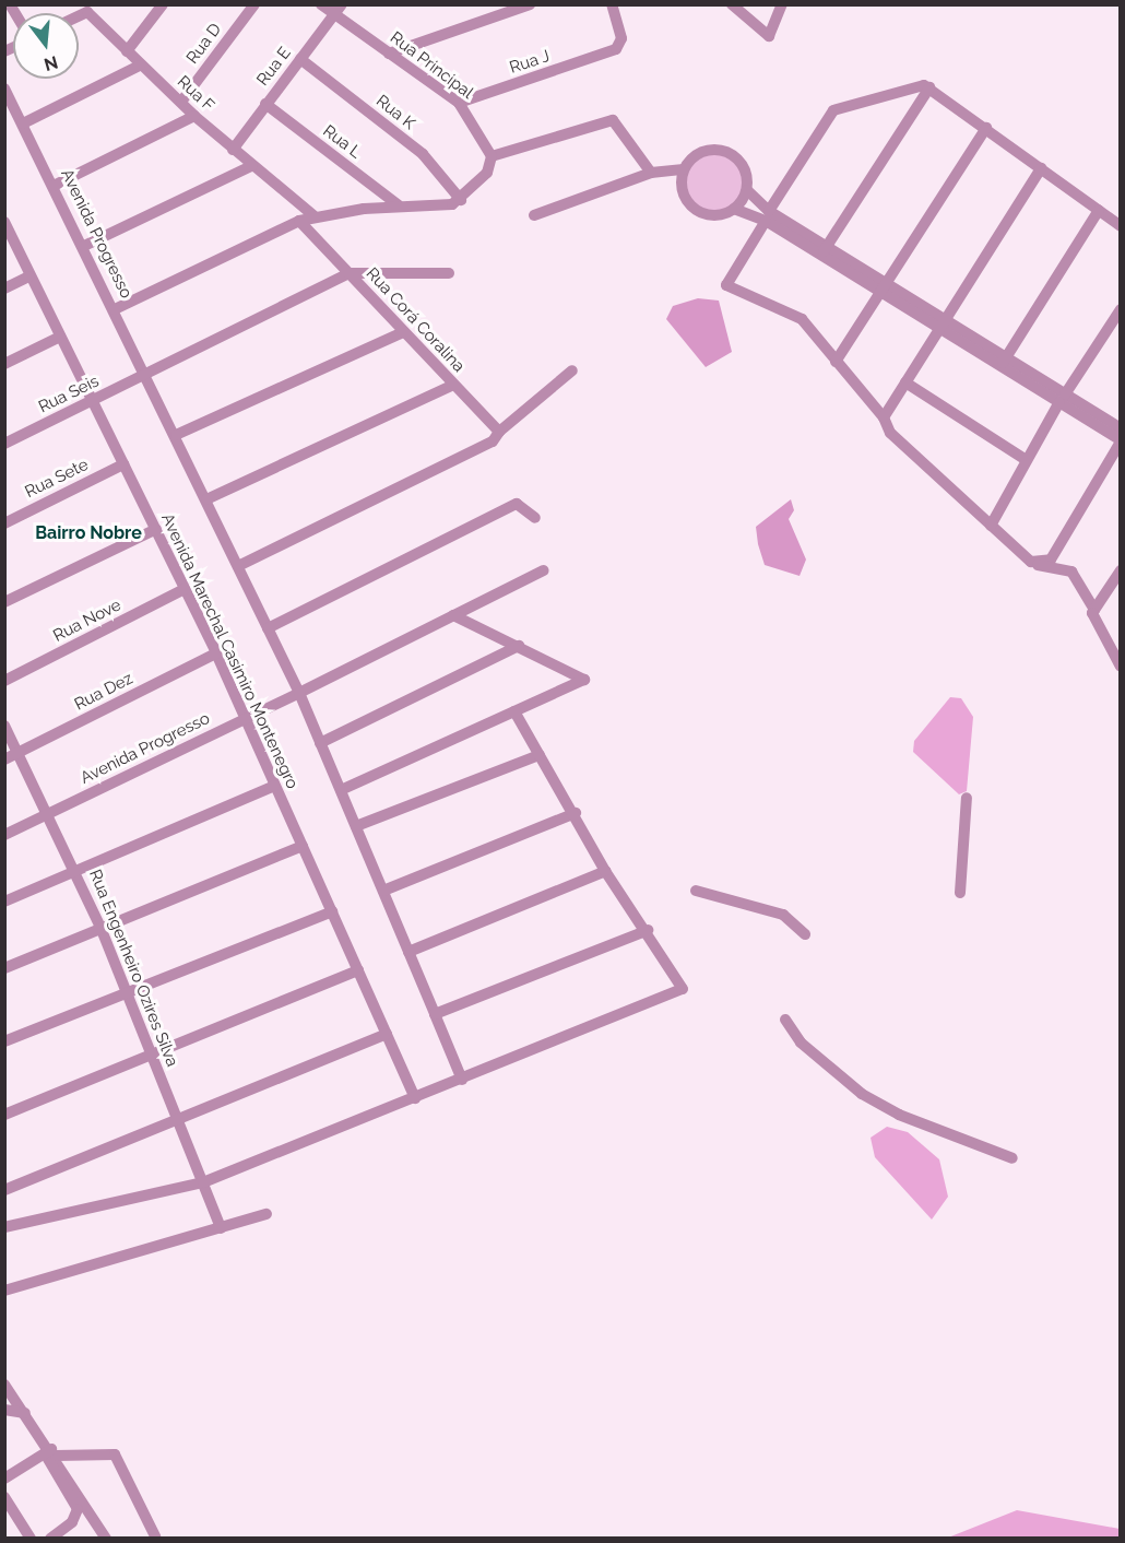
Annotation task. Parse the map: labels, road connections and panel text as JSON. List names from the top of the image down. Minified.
{"streets":{"street":["Rua D","Rua J","Rua Principal","Rua E","Rua F","Rua K","Rua L","Avenida Progresso","Rua Corá Coralina","Rua Seis","Rua Sete","Rua Nove","Avenida Marechal Casimiro Montenegro","Rua Dez","Rua Engenheiro Ozires Silva"]},"crossings":[["Rua D","Rua F"],["Rua J","Rua Principal"],["Rua Principal","Rua E"],["Rua E","Rua F"],["Rua E","Rua K"],["Rua E","Rua L"],["Avenida Progresso","Rua Seis"],["Avenida Progresso","Avenida Marechal Casimiro Montenegro"],["Avenida Progresso","Rua Engenheiro Ozires Silva"],["Rua Corá Coralina","Rua Seis"],["Rua Seis","Avenida Marechal Casimiro Montenegro"],["Rua Sete","Avenida Marechal Casimiro Montenegro"],["Rua Nove","Avenida Marechal Casimiro Montenegro"],["Avenida Marechal Casimiro Montenegro","Rua Dez"],["Rua Dez","Rua Engenheiro Ozires Silva"]],"districts":["Bairro Nobre"],"north":"bottom"}
